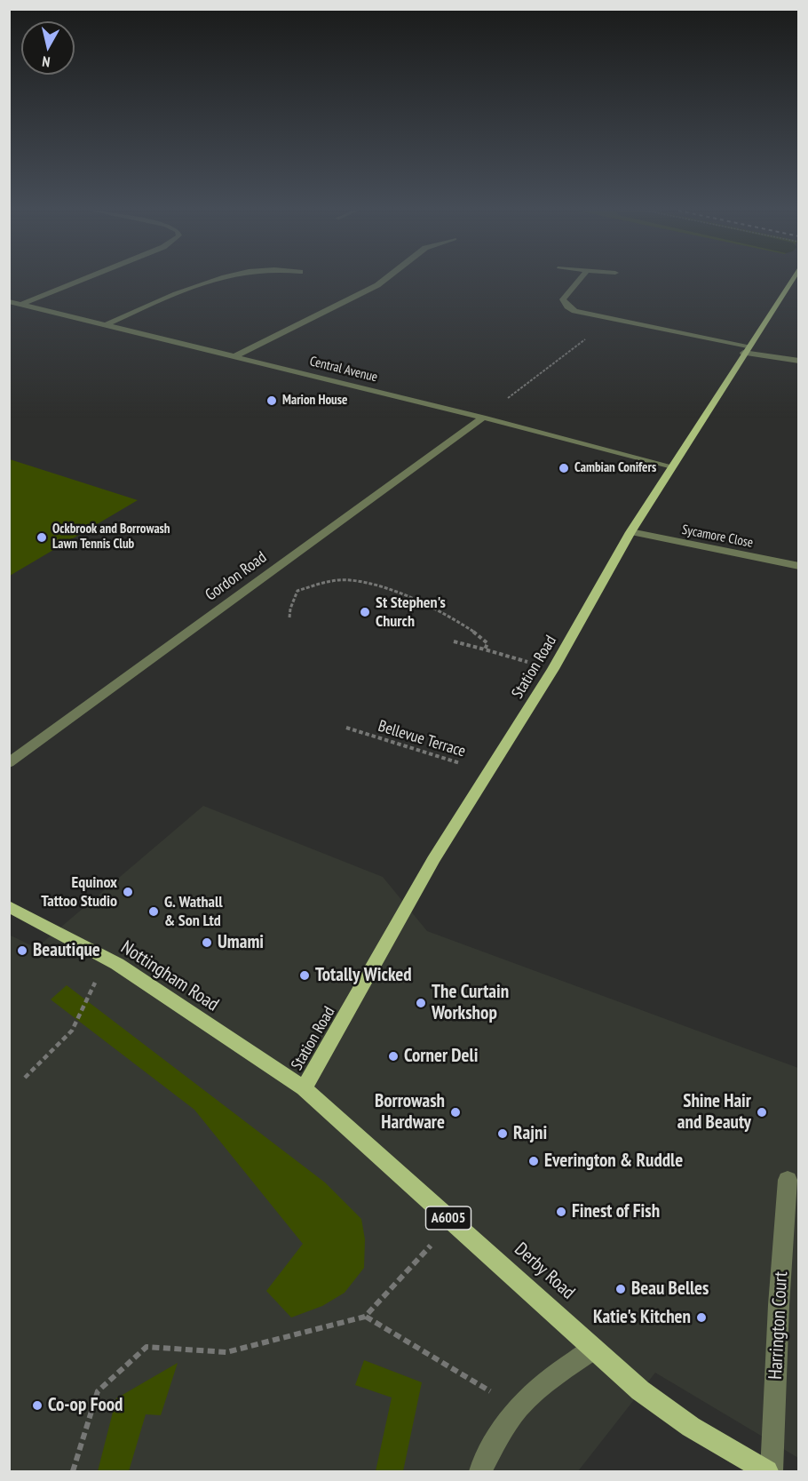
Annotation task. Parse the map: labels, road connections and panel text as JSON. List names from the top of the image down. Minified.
{"streets":{"main road":["Station Road","Nottingham Road","A6005","Derby Road"],"street":["Central Avenue","Sycamore Close","Gordon Road","Harrington Court"],"path":["Bellevue Terrace"]},"crossings":[["Central Avenue","Gordon Road"],["Central Avenue","Station Road"],["Sycamore Close","Station Road"],["Station Road","Bellevue Terrace"],["Station Road","Nottingham Road"],["Station Road","Derby Road"],["Nottingham Road","Derby Road"]],"places":["Marion House","Cambian Conifers","Ockbrook and Borrowash Lawn Tennis Club","St Stephen's Church","Equinox Tattoo Studio","G. Wathall & Son Ltd","Umami","Beautique","Totally Wicked","The Curtain Workshop","Corner Deli","Borrowash Hardware","Shine Hair and Beauty","Rajni","Everington & Ruddle","Finest of Fish","Beau Belles","Katie's Kitchen","Co-op Food"],"north":"bottom"}
